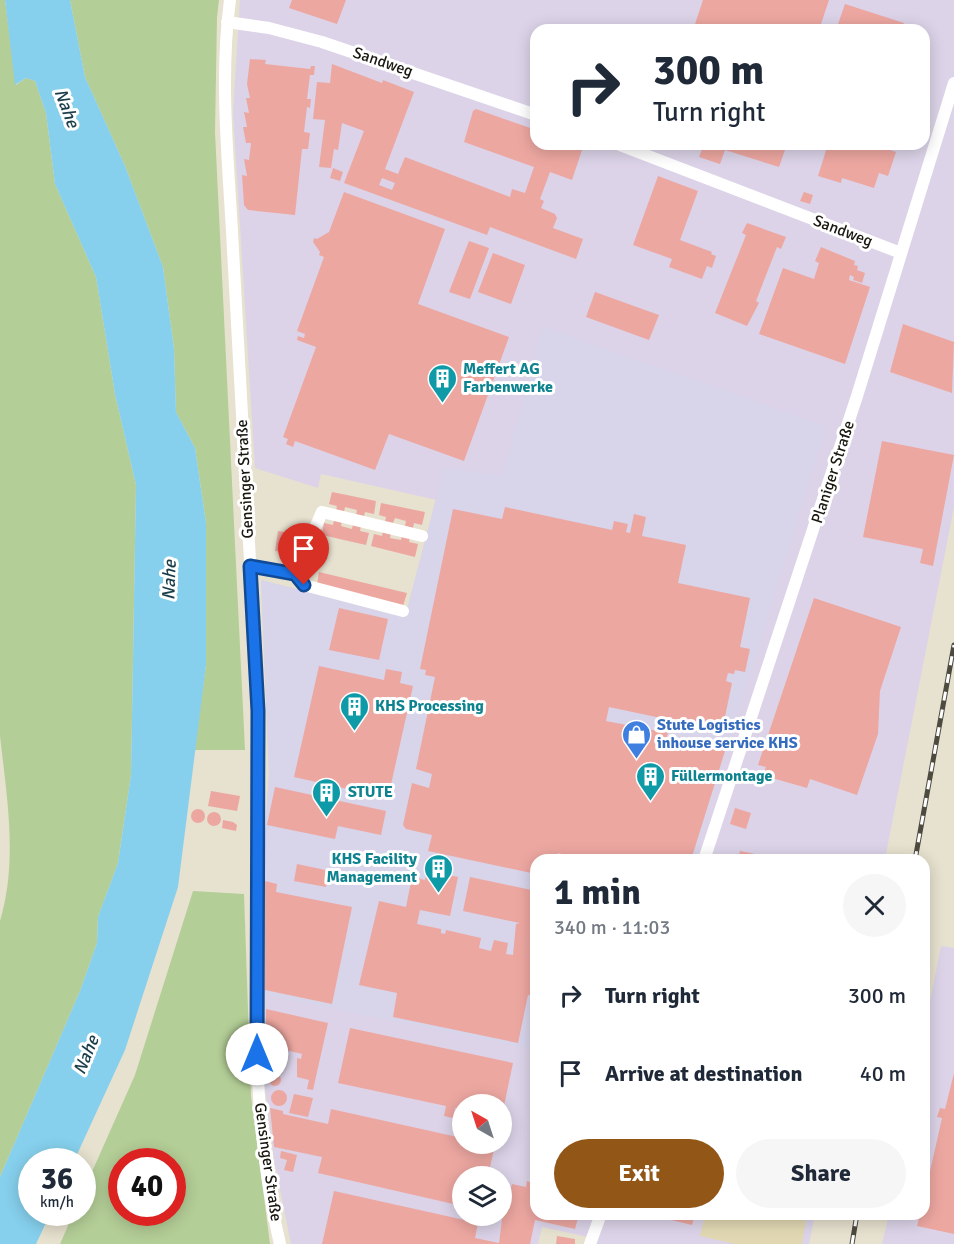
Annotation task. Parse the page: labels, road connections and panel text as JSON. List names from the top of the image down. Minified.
{"streets":{"street":["Sandweg","Planiger Straße","Gensinger Straße"]},"crossings":[["Sandweg","Planiger Straße"],["Sandweg","Gensinger Straße"]],"water":["Nahe"],"places":{"building":["Meffert AG Farbenwerke","KHS Processing","Füllermontage","STUTE","KHS Facility Management"],"shop":["Stute Logistics inhouse service KHS"]},"north":"top left","page":{"turn":["300 m","Turn right"],"heading":["1 min","340 m · 11:03"],"list":[{"name":"Turn right","value":"300 m"},{"name":"Arrive at destination","value":"40 m"}],"buttons":["Exit","Share"],"speed":"36 km/h","limit":"40"}}
